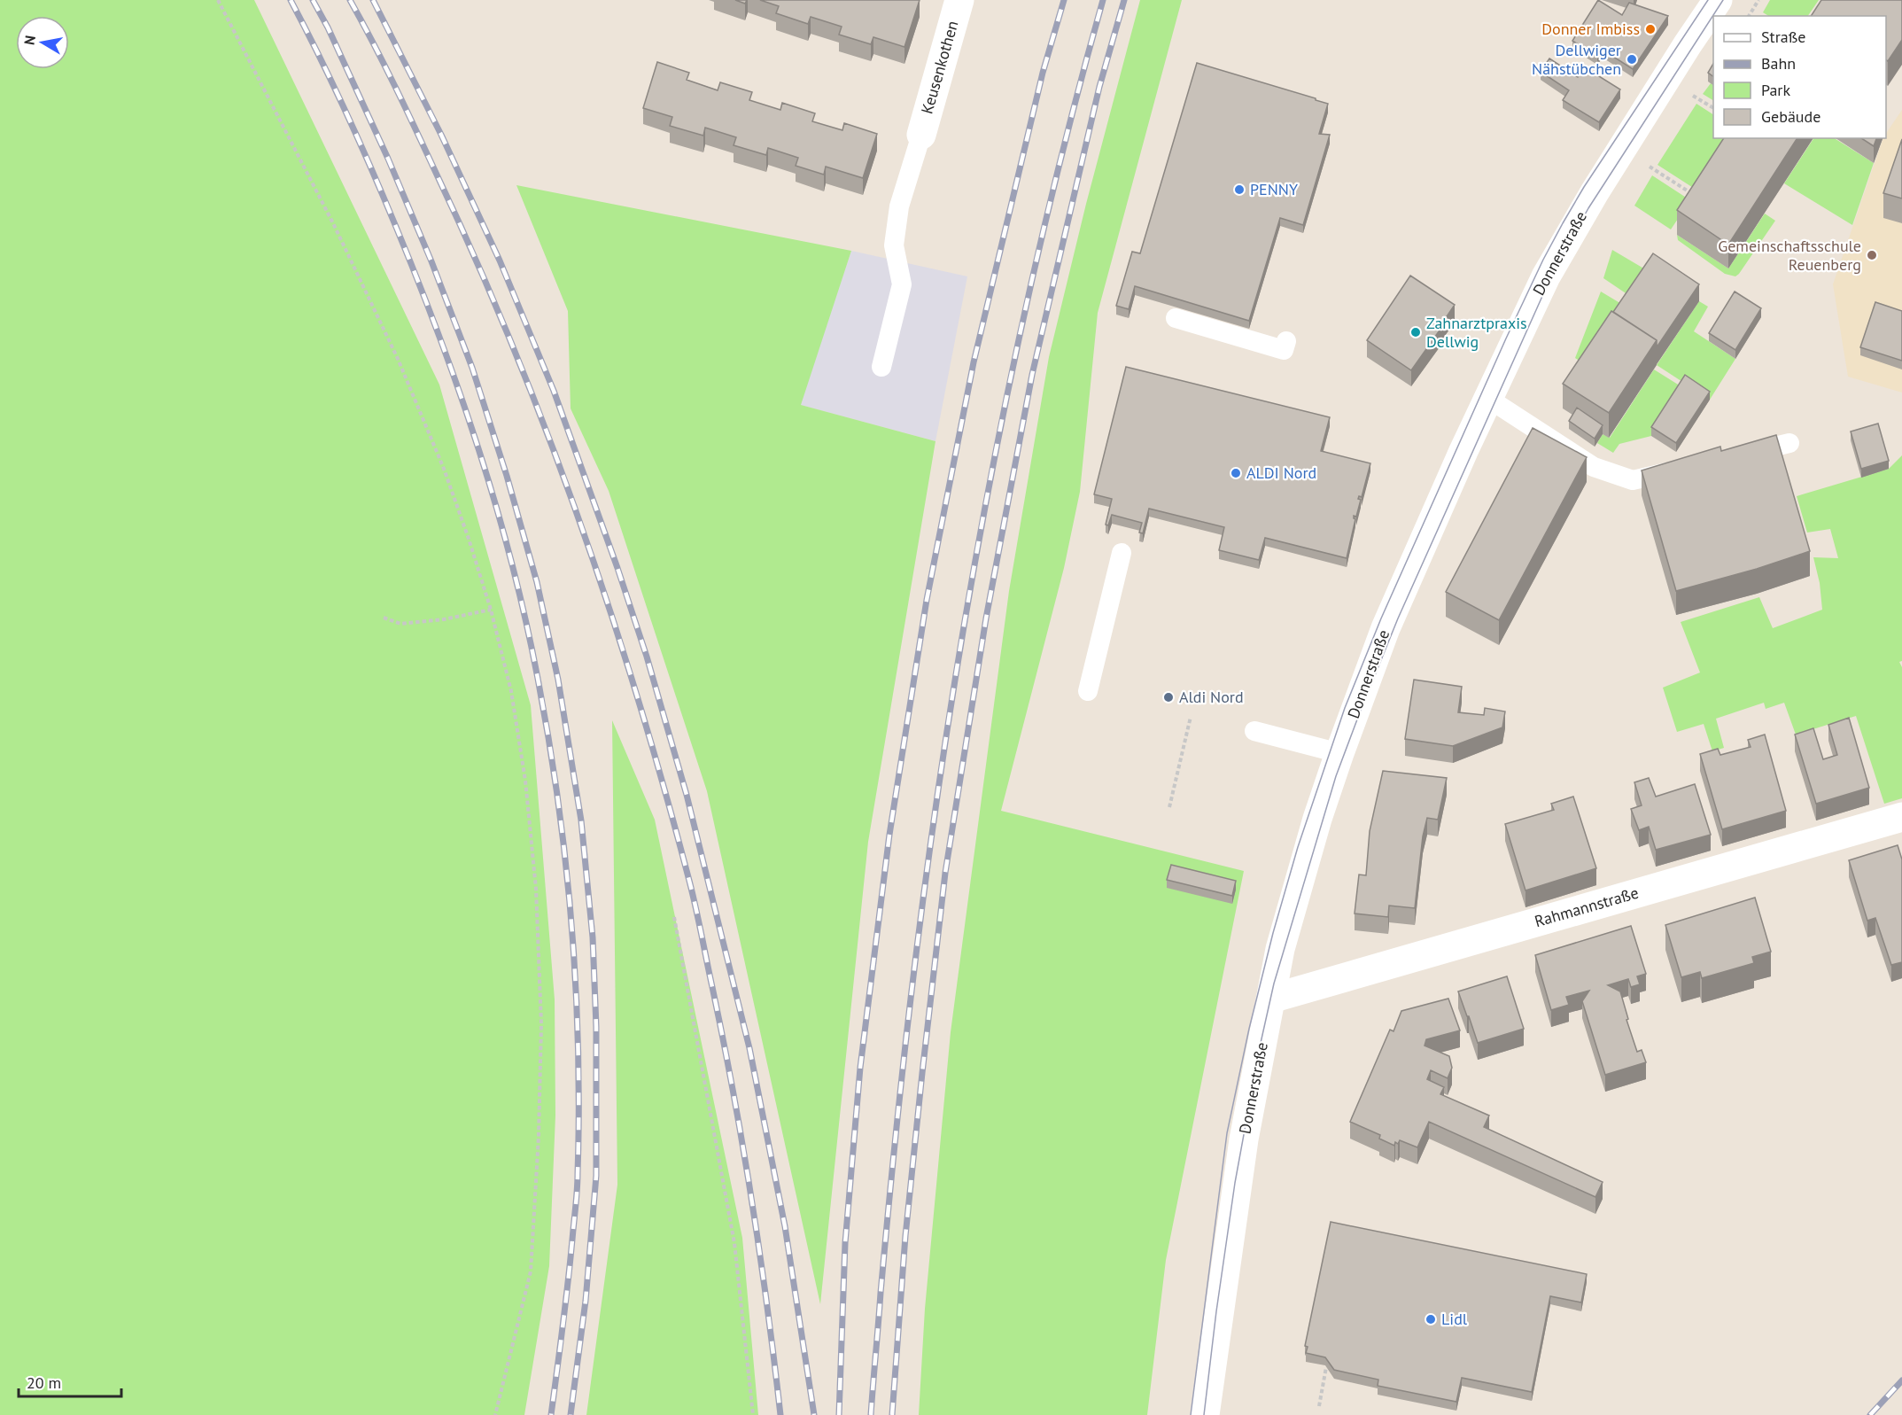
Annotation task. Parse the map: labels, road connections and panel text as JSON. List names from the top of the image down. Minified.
{"streets":{"main road":["Keusenkothen","Donnerstraße","Rahmannstraße"]},"crossings":[["Donnerstraße","Rahmannstraße"]],"places":["Donner Imbiss","Dellwiger Nähstübchen","PENNY","Gemeinschaftsschule Reuenberg","Zahnarztpraxis Dellwig","ALDI Nord","Aldi Nord","Lidl"],"legend":["Straße","Bahn","Park","Gebäude"],"scale_bar":"20 m","north":"left"}
